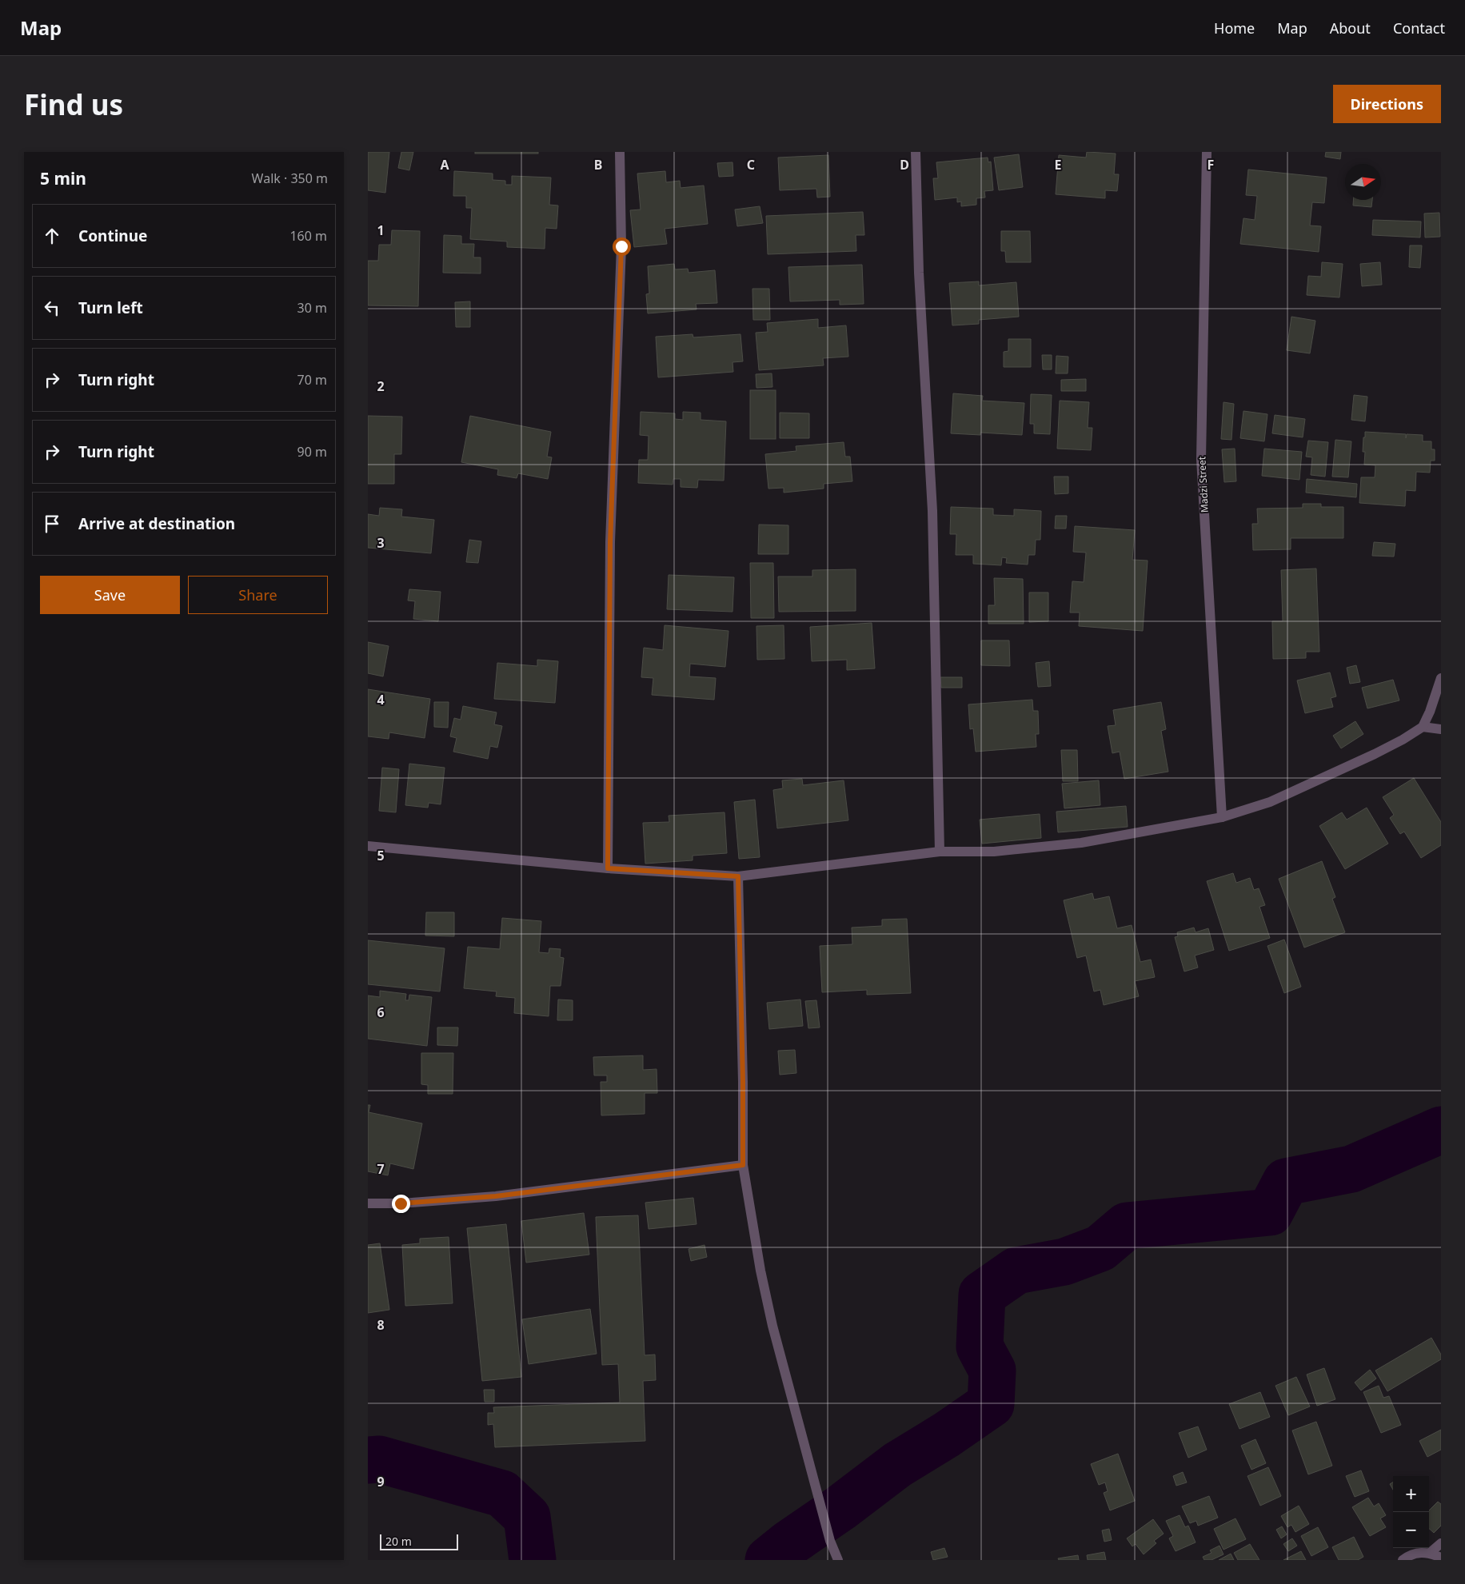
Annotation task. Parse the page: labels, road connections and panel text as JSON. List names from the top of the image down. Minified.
{"streets":{"street":["Madzi Street"]},"scale_bar":"20 m","north":"right","page":{"header":"Map","nav":["Home","Map","About","Contact"],"buttons":["Directions",["Save","Share"]],"title":"Find us","heading":["5 min","Walk · 350 m"],"list":[["Continue","160 m"],["Turn left","30 m"],["Turn right","70 m"],["Turn right","90 m"],"Arrive at destination"],"map_buttons":["+","−"],"scale":"20 m"},"grid":{"columns":["A","B","C","D","E","F"],"rows":["1","2","3","4","5","6","7","8","9"]}}
